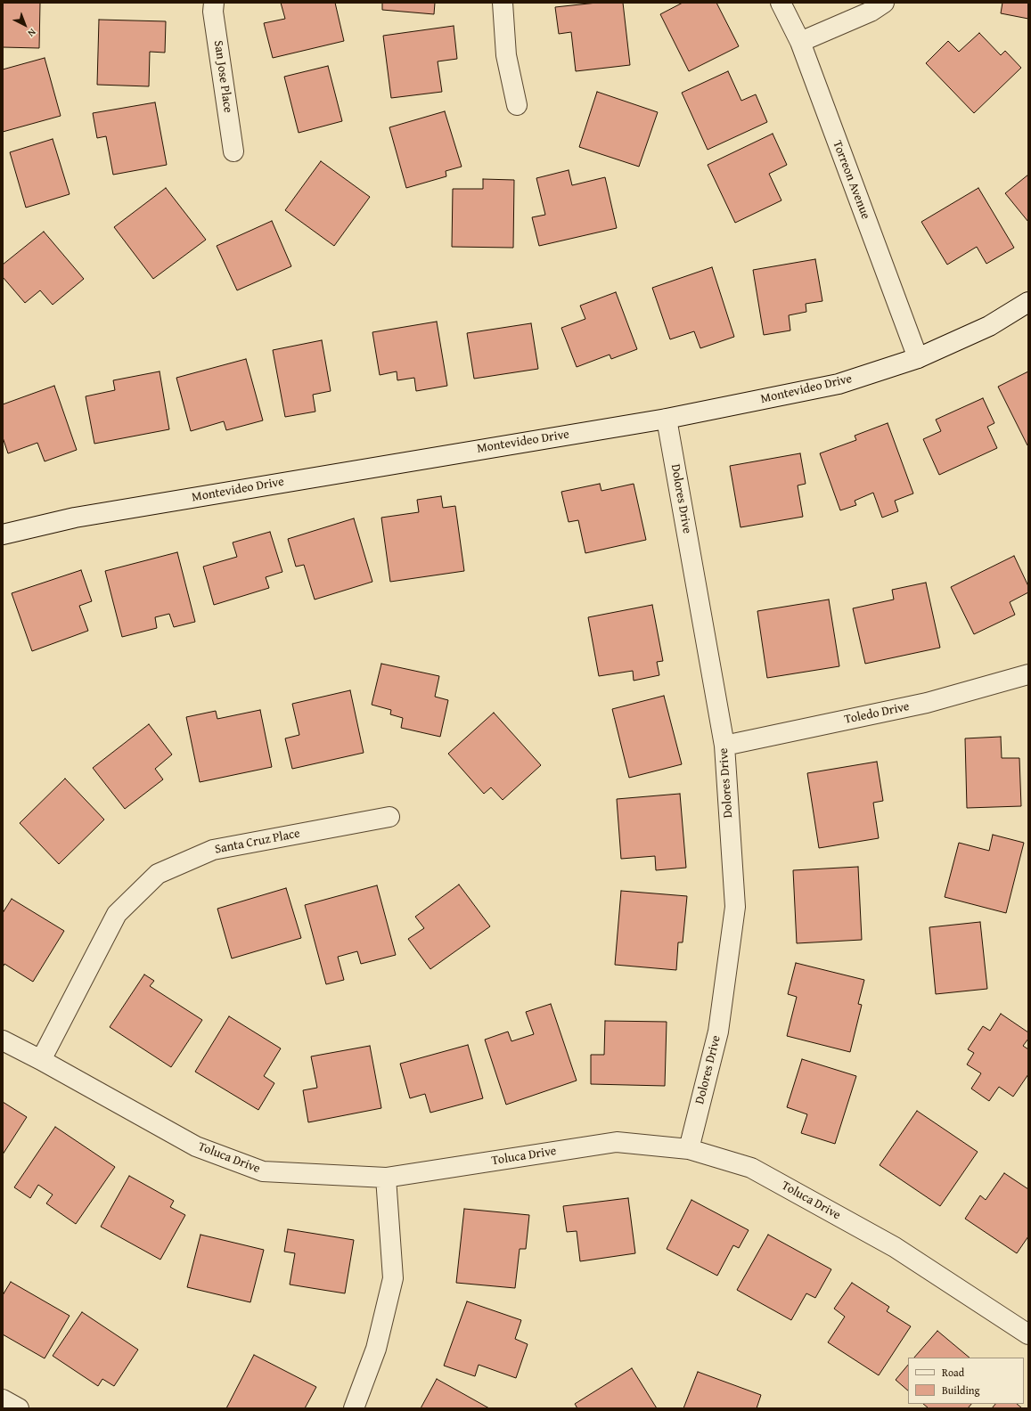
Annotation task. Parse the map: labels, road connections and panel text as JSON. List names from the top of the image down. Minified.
{"streets":{"street":["San Jose Place","Torreon Avenue","Montevideo Drive","Dolores Drive","Toledo Drive","Santa Cruz Place","Toluca Drive"]},"crossings":[["Torreon Avenue","Montevideo Drive"],["Montevideo Drive","Dolores Drive"],["Dolores Drive","Toledo Drive"],["Dolores Drive","Toluca Drive"],["Santa Cruz Place","Toluca Drive"]],"legend":["Road","Building"],"north":"bottom right"}
